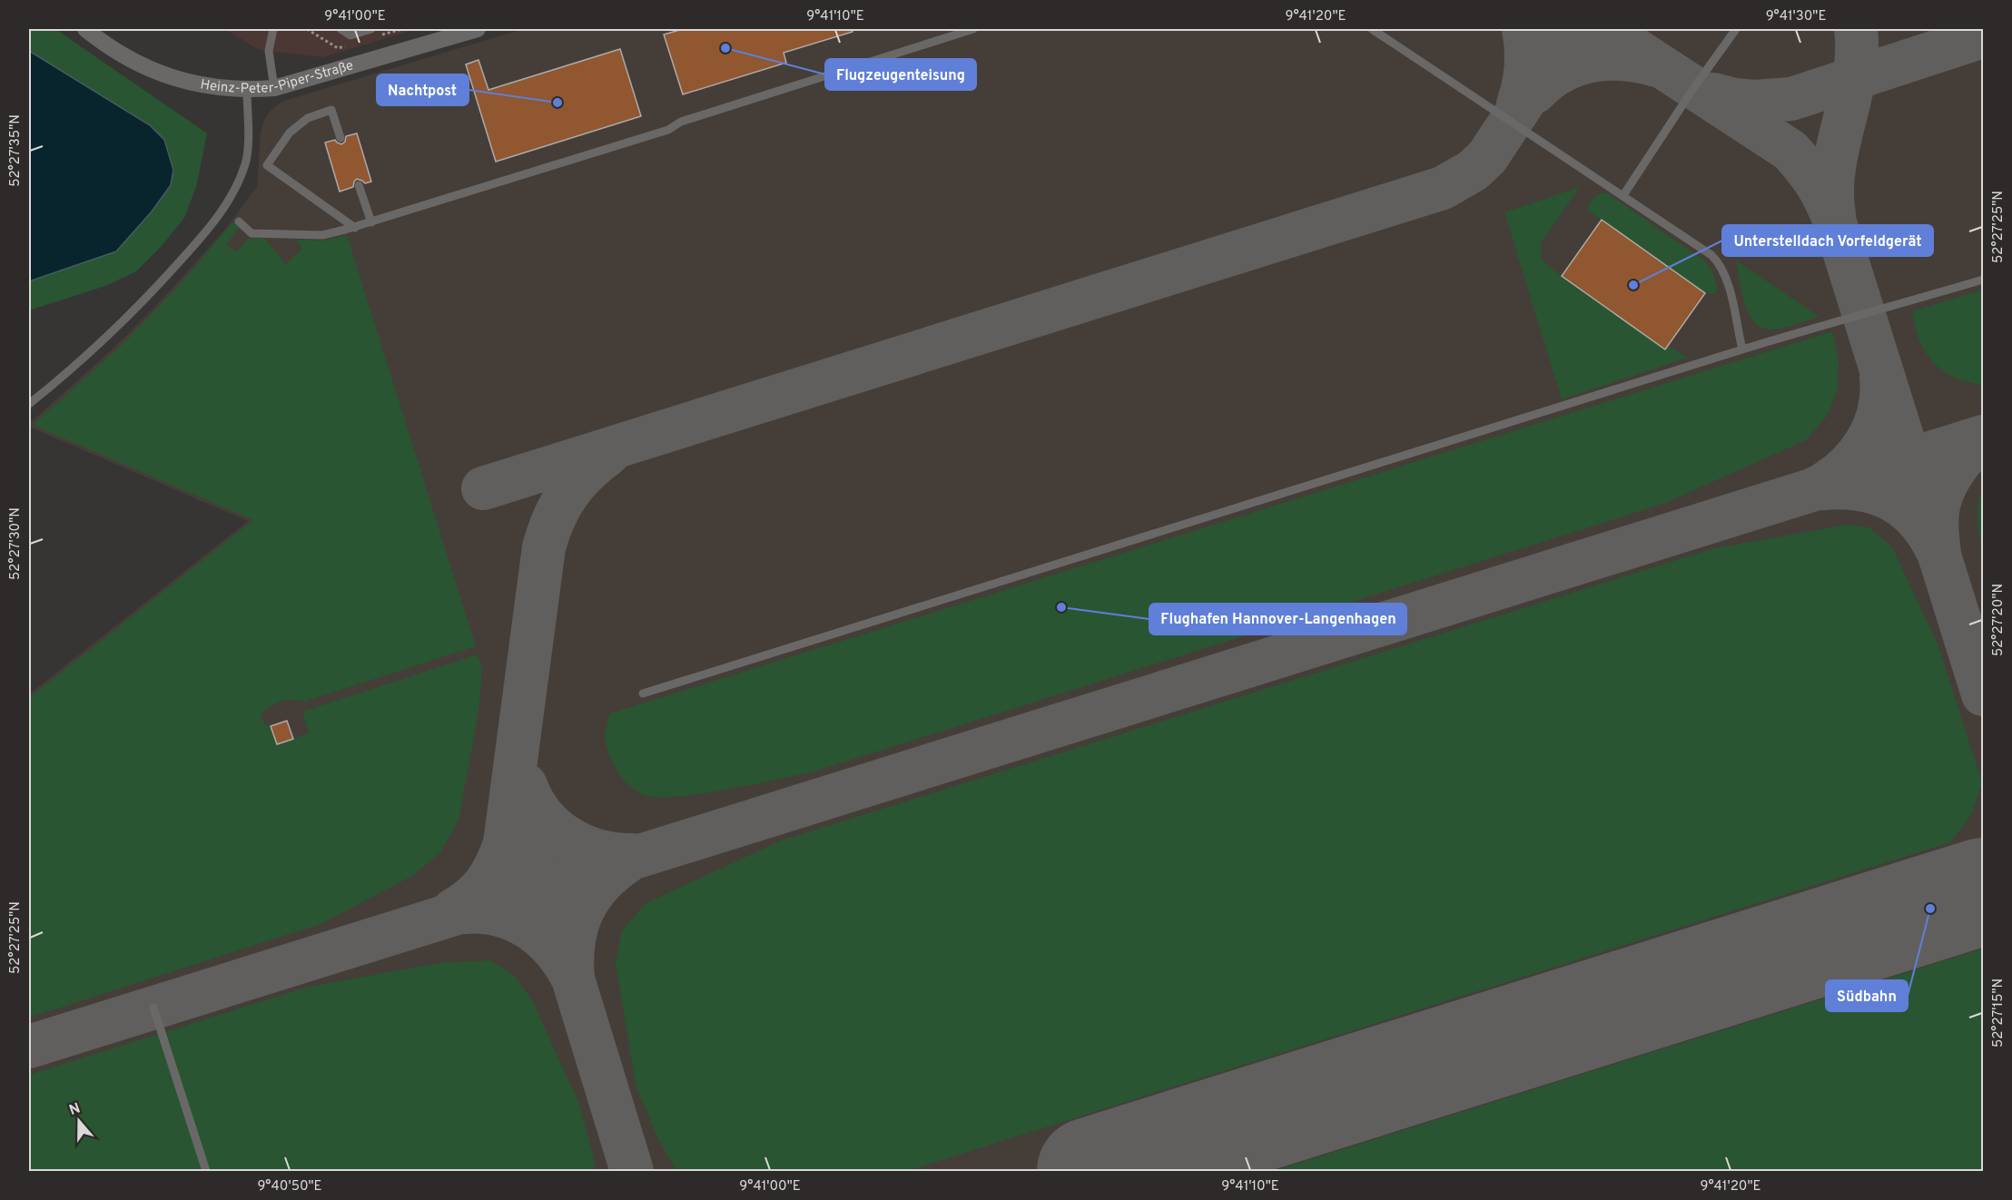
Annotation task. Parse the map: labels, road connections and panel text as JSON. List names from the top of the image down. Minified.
{"streets":{"street":["Heinz-Peter-Piper-Straße"]},"places":["Flugzeugenteisung","Nachtpost","Unterstelldach Vorfeldgerät","Flughafen Hannover-Langenhagen","Südbahn"],"north":"top","coordinates":["9°41'00\"E","9°41'10\"E","9°41'20\"E","9°41'30\"E","52°27'35\"N","52°27'25\"N","52°27'30\"N","52°27'20\"N","52°27'15\"N","9°40'50\"E"]}
